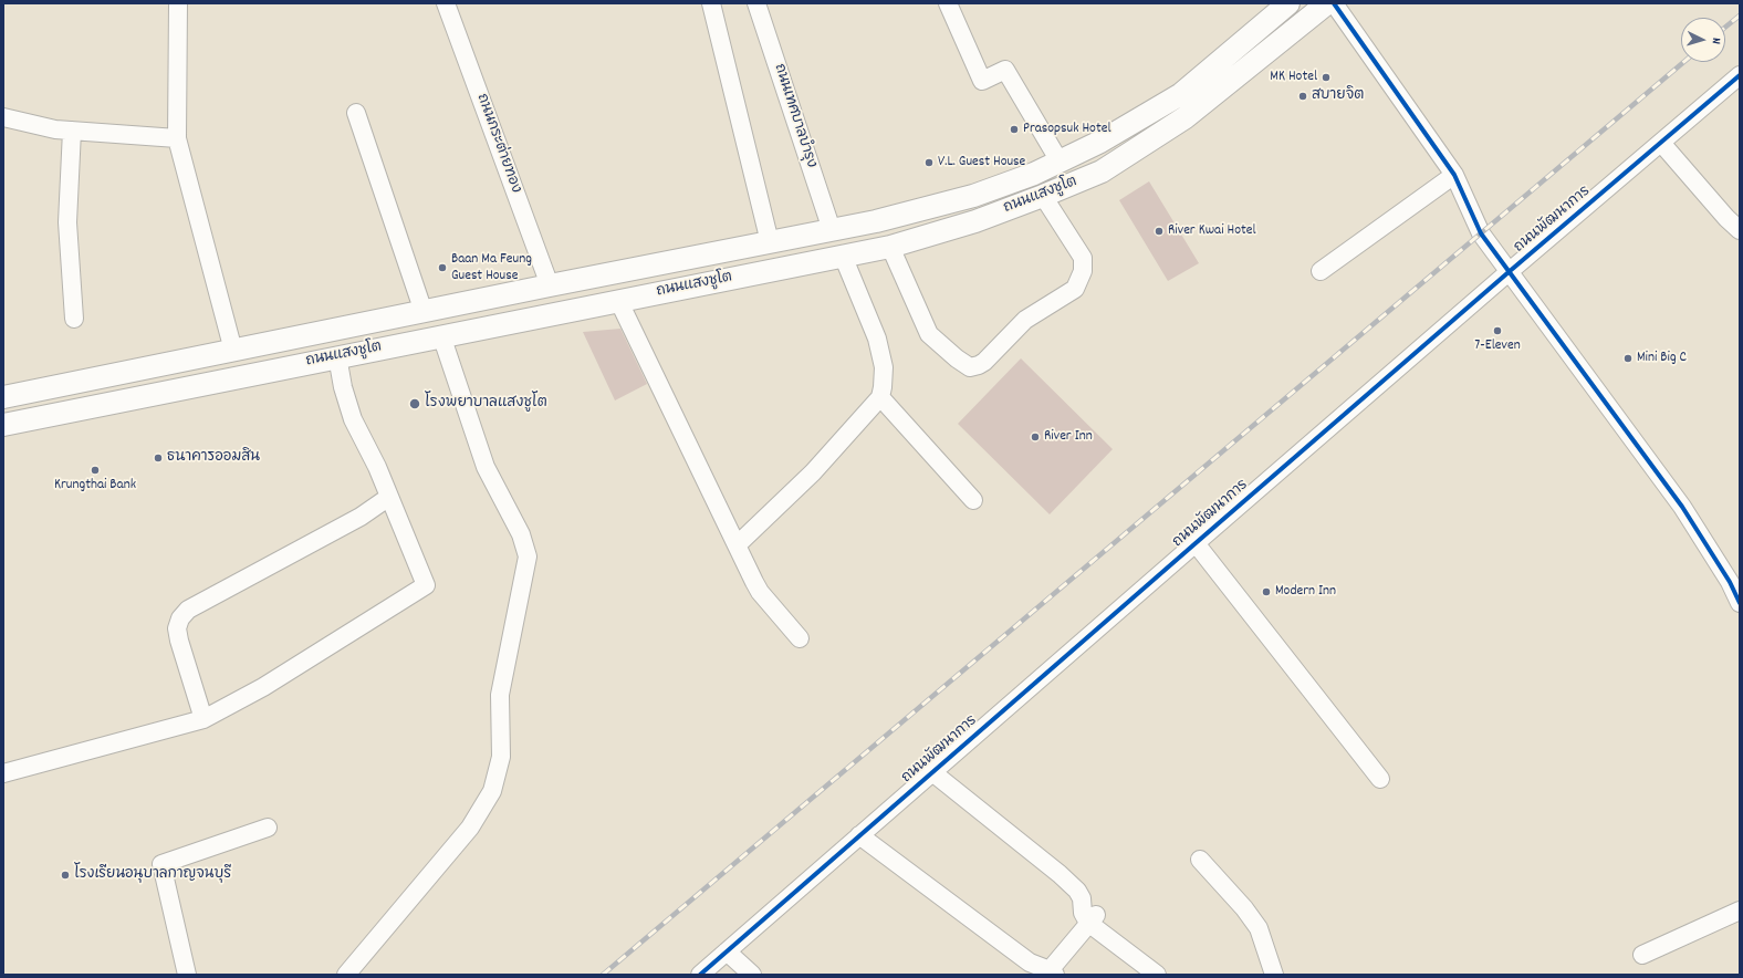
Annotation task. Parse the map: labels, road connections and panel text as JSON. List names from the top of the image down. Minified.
{"streets":{"main road":["ถนนแสงชูโต"],"street":["ถนนเทศบาลบำรุง","ถนนกระต่ายทอง","ถนนพัฒนาการ"]},"crossings":[["ถนนเทศบาลบำรุง","ถนนแสงชูโต"],["ถนนกระต่ายทอง","ถนนแสงชูโต"]],"places":["MK Hotel","สบายจิต","Prasopsuk Hotel","V.L. Guest House","River Kwai Hotel","Baan Ma Feung Guest House","7-Eleven","Mini Big C","โรงพยาบาลแสงชูโต","River Inn","ธนาคารออมสิน","Krungthai Bank","Modern Inn","โรงเรียนอนุบาลกาญจนบุรี"],"north":"right"}
